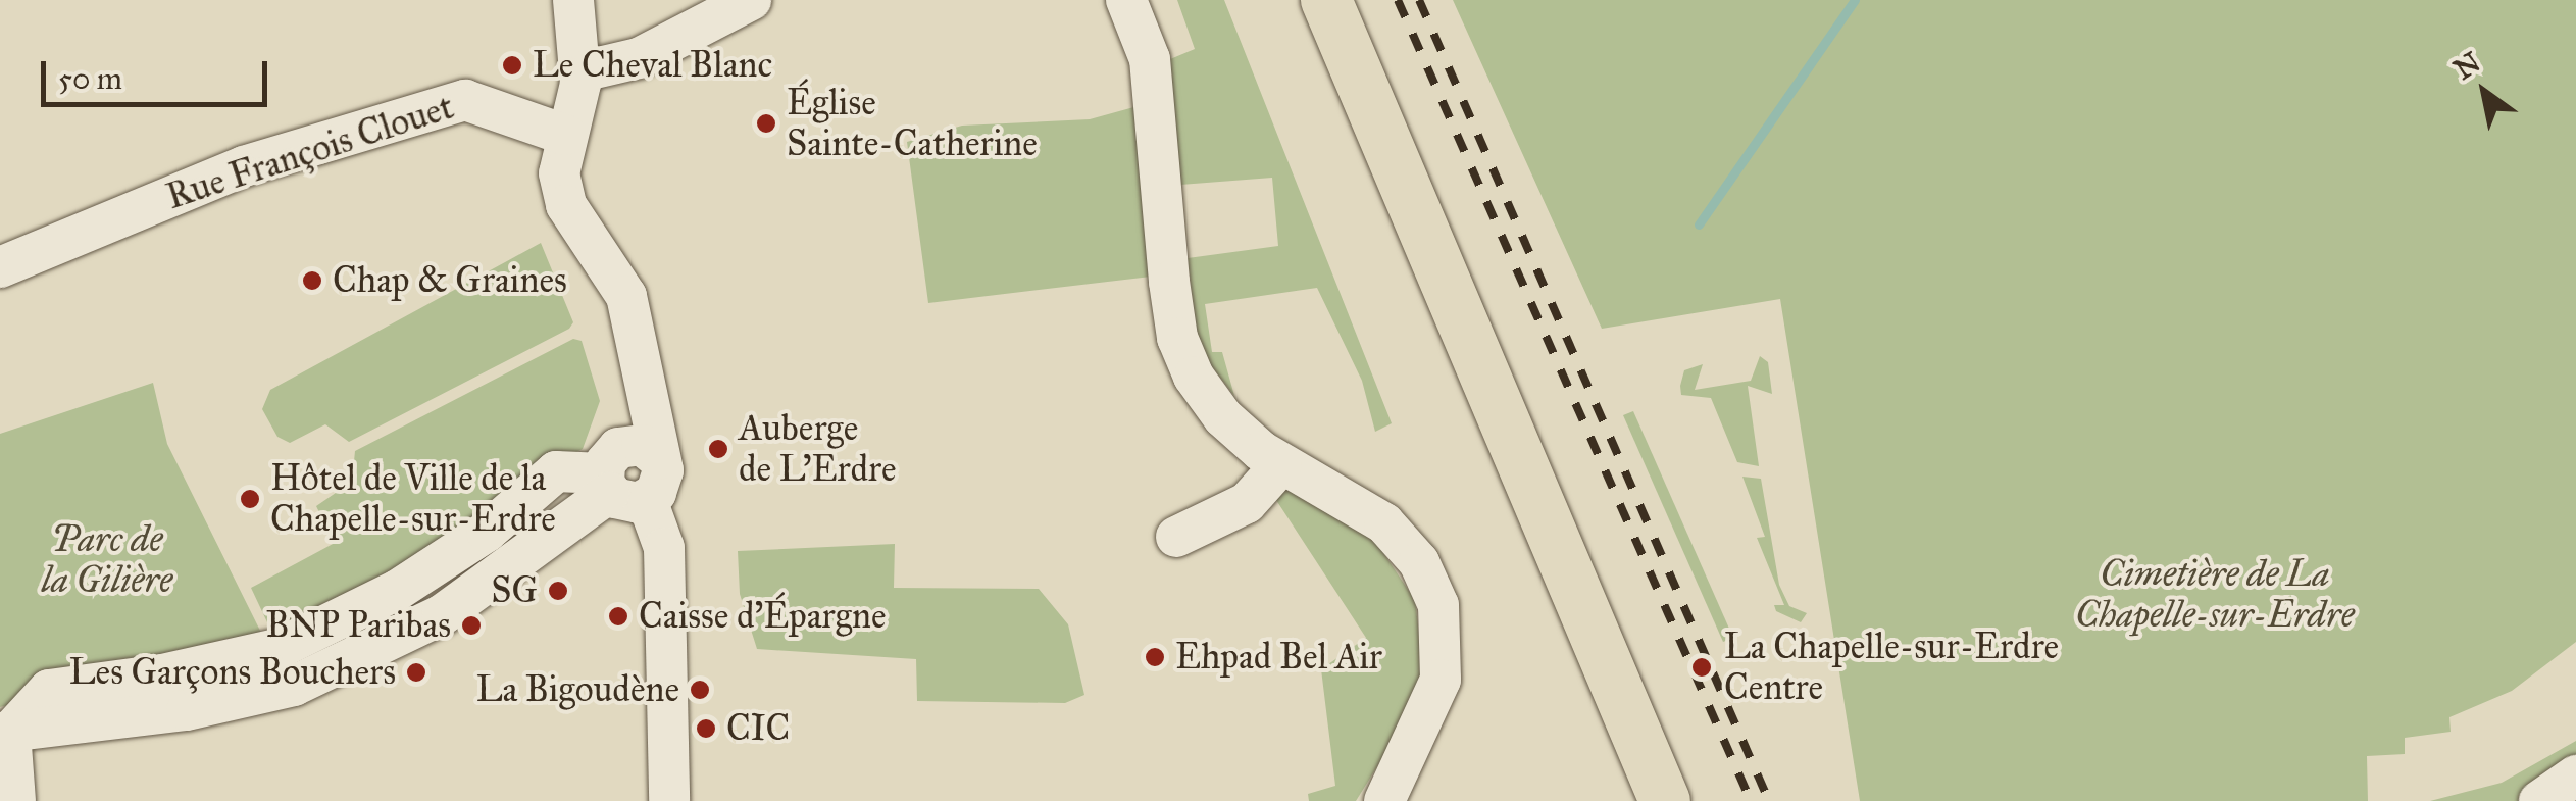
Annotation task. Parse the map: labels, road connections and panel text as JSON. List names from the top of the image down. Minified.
{"streets":{"street":["Rue François Clouet"]},"parks":["Parc de la Gilière","Cimetière de La Chapelle-sur-Erdre"],"places":["Le Cheval Blanc","Église Sainte-Catherine","Chap & Graines","Auberge de L'Erdre","Hôtel de Ville de la Chapelle-sur-Erdre","SG","Caisse d'Épargne","BNP Paribas","Ehpad Bel Air","La Chapelle-sur-Erdre Centre","Les Garçons Bouchers","La Bigoudène","CIC"],"scale_bar":"50 m","north":"top left"}
